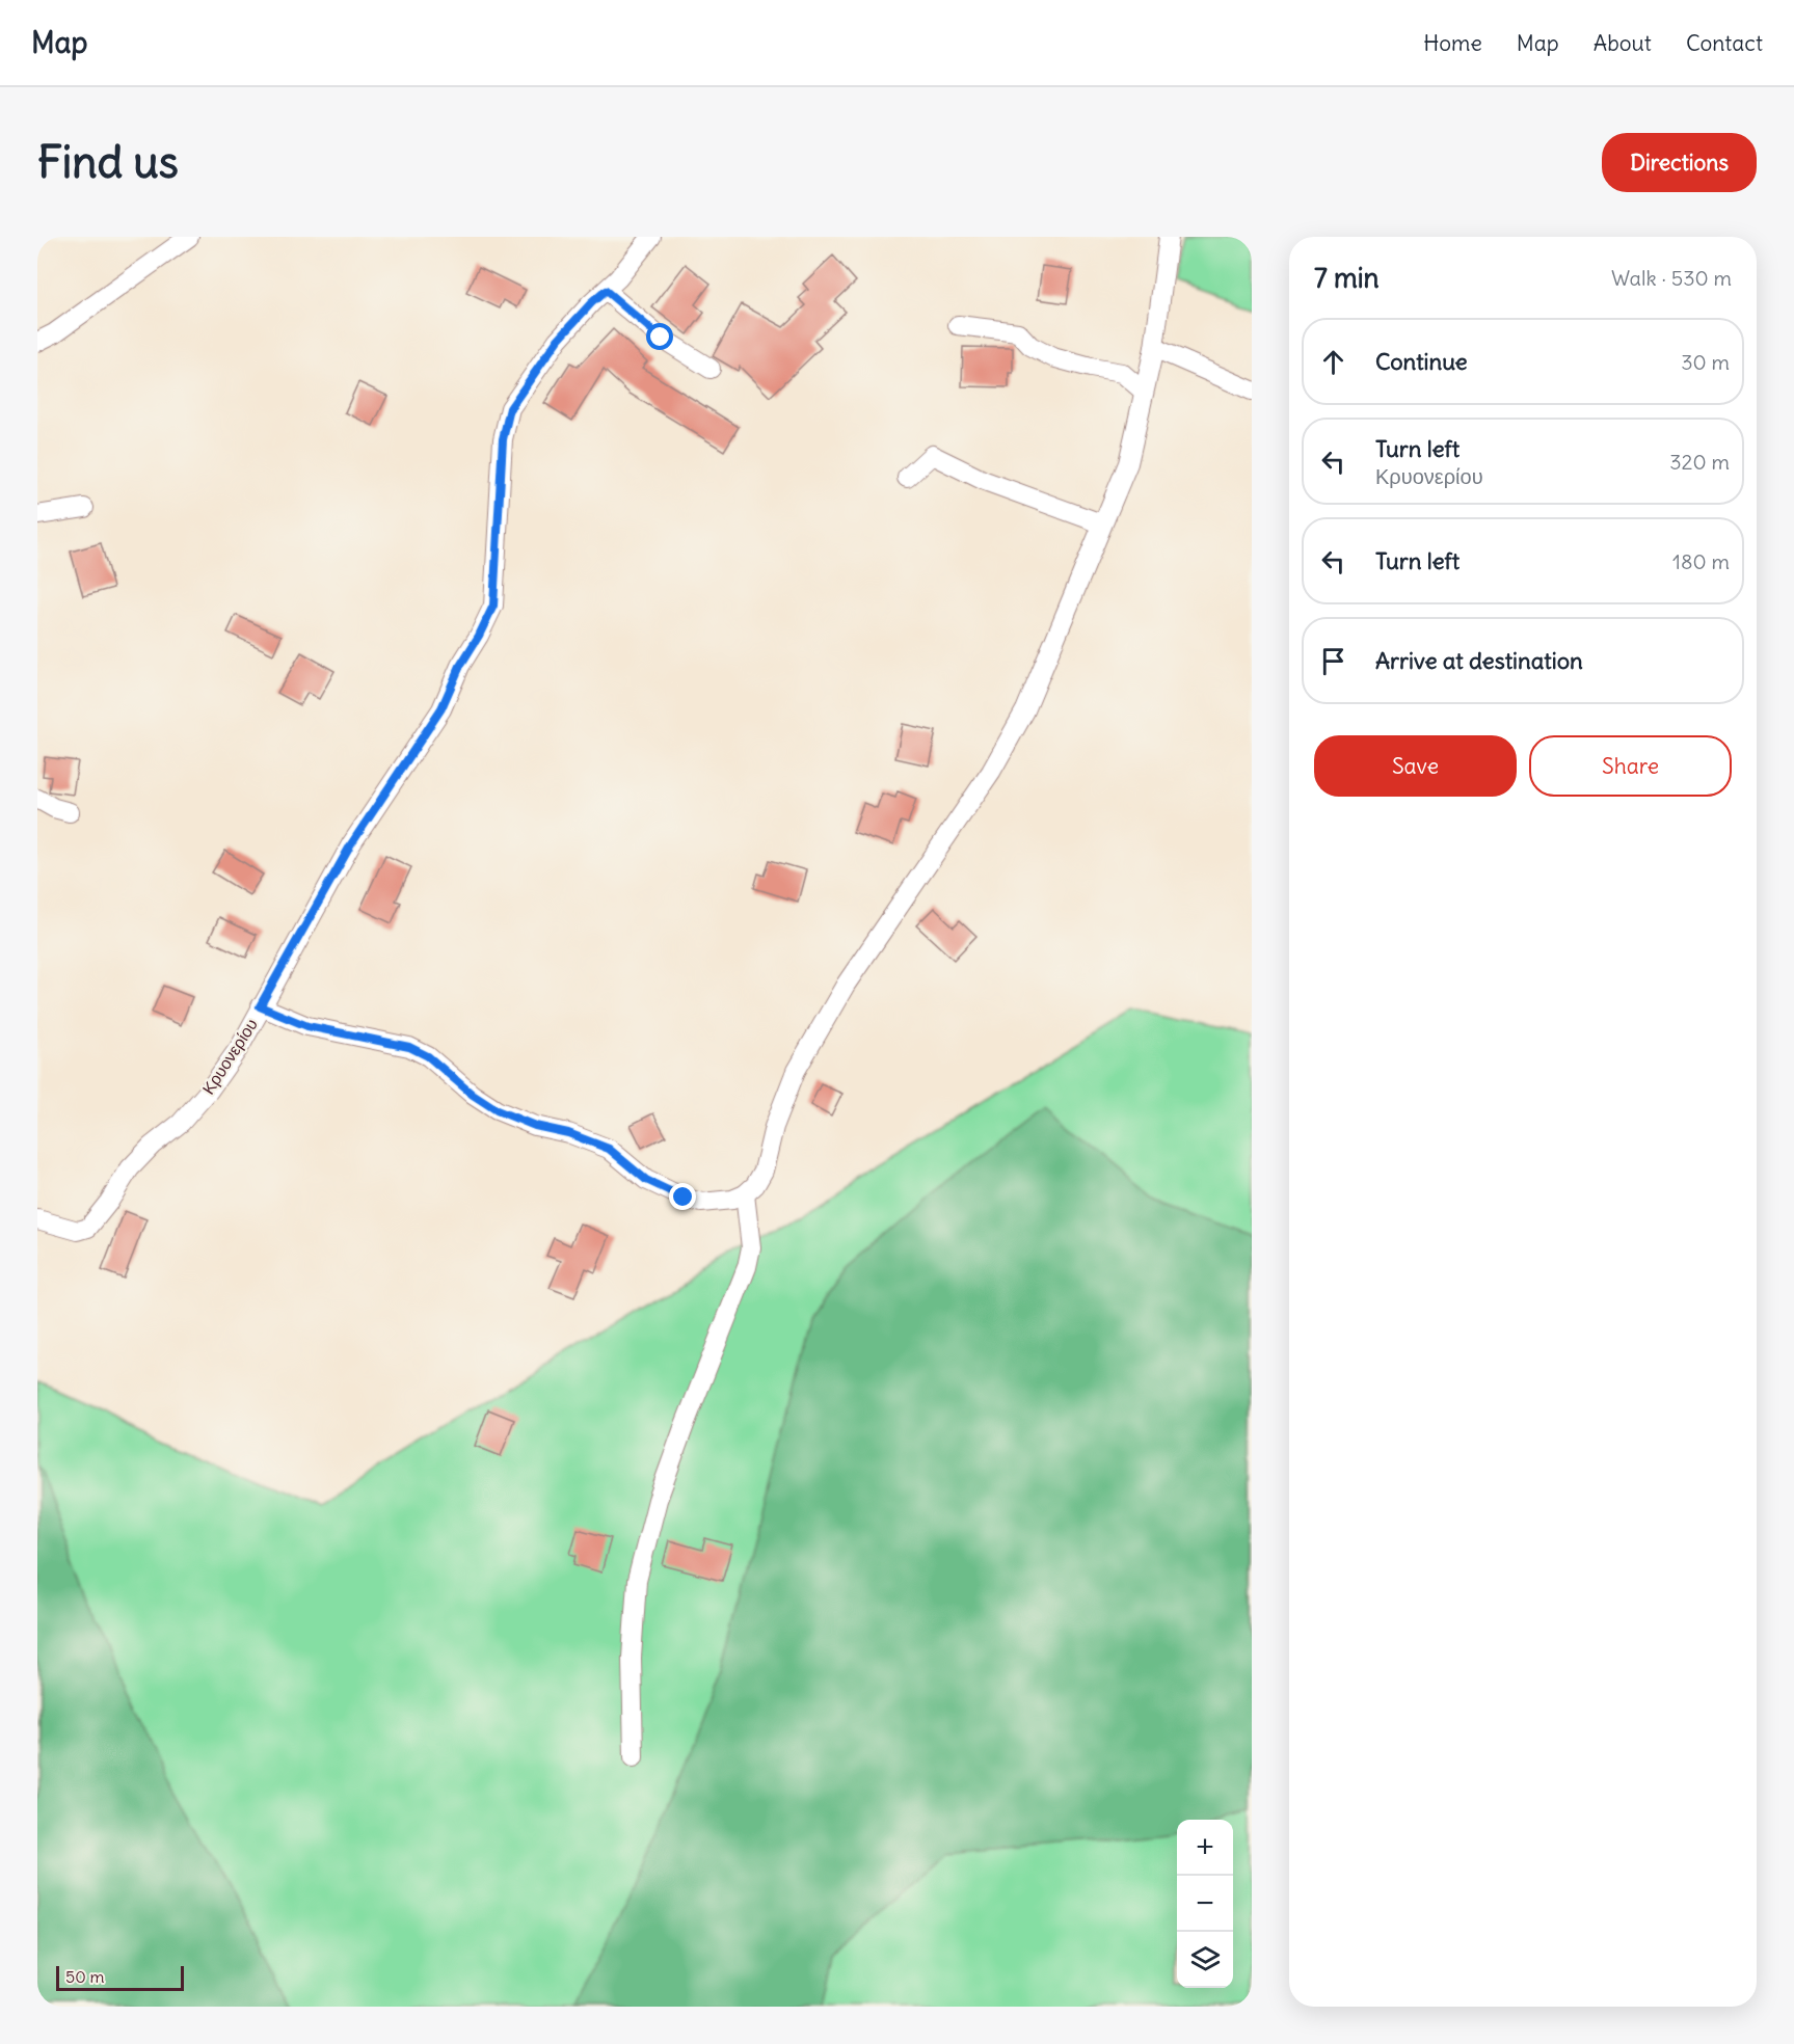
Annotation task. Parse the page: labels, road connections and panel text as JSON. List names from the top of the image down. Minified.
{"streets":{"street":["Κρυονερίου"]},"scale_bar":"50 m","page":{"header":"Map","nav":["Home","Map","About","Contact"],"buttons":["Directions",["Save","Share"]],"title":"Find us","heading":["7 min","Walk · 530 m"],"list":[["Continue","30 m"],["Turn left","Κρυονερίου","320 m"],["Turn left","180 m"],"Arrive at destination"],"map_buttons":["+","−"],"scale":"50 m"}}
